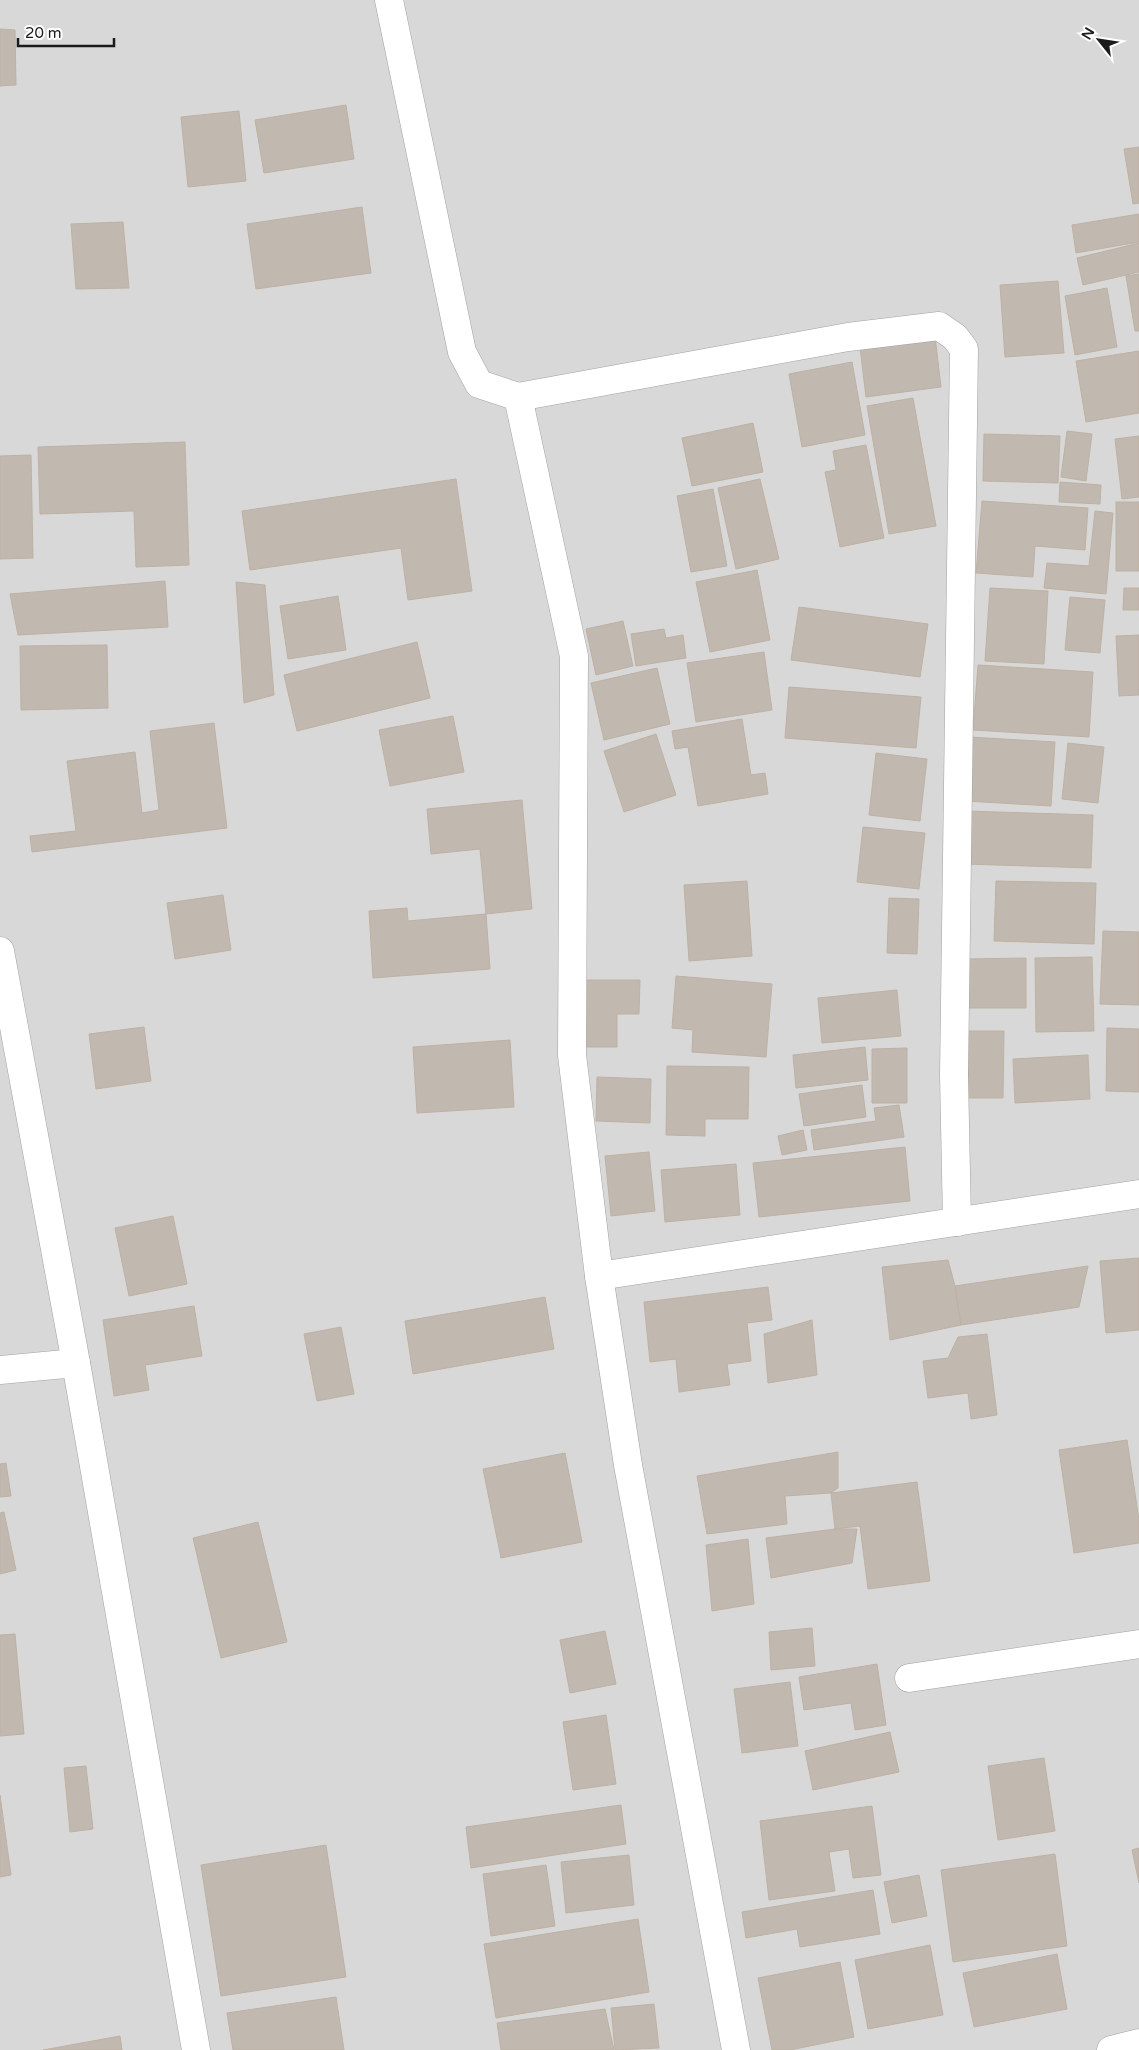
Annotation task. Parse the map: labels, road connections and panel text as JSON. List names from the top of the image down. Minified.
{"scale_bar":"20 m","north":"top left"}
